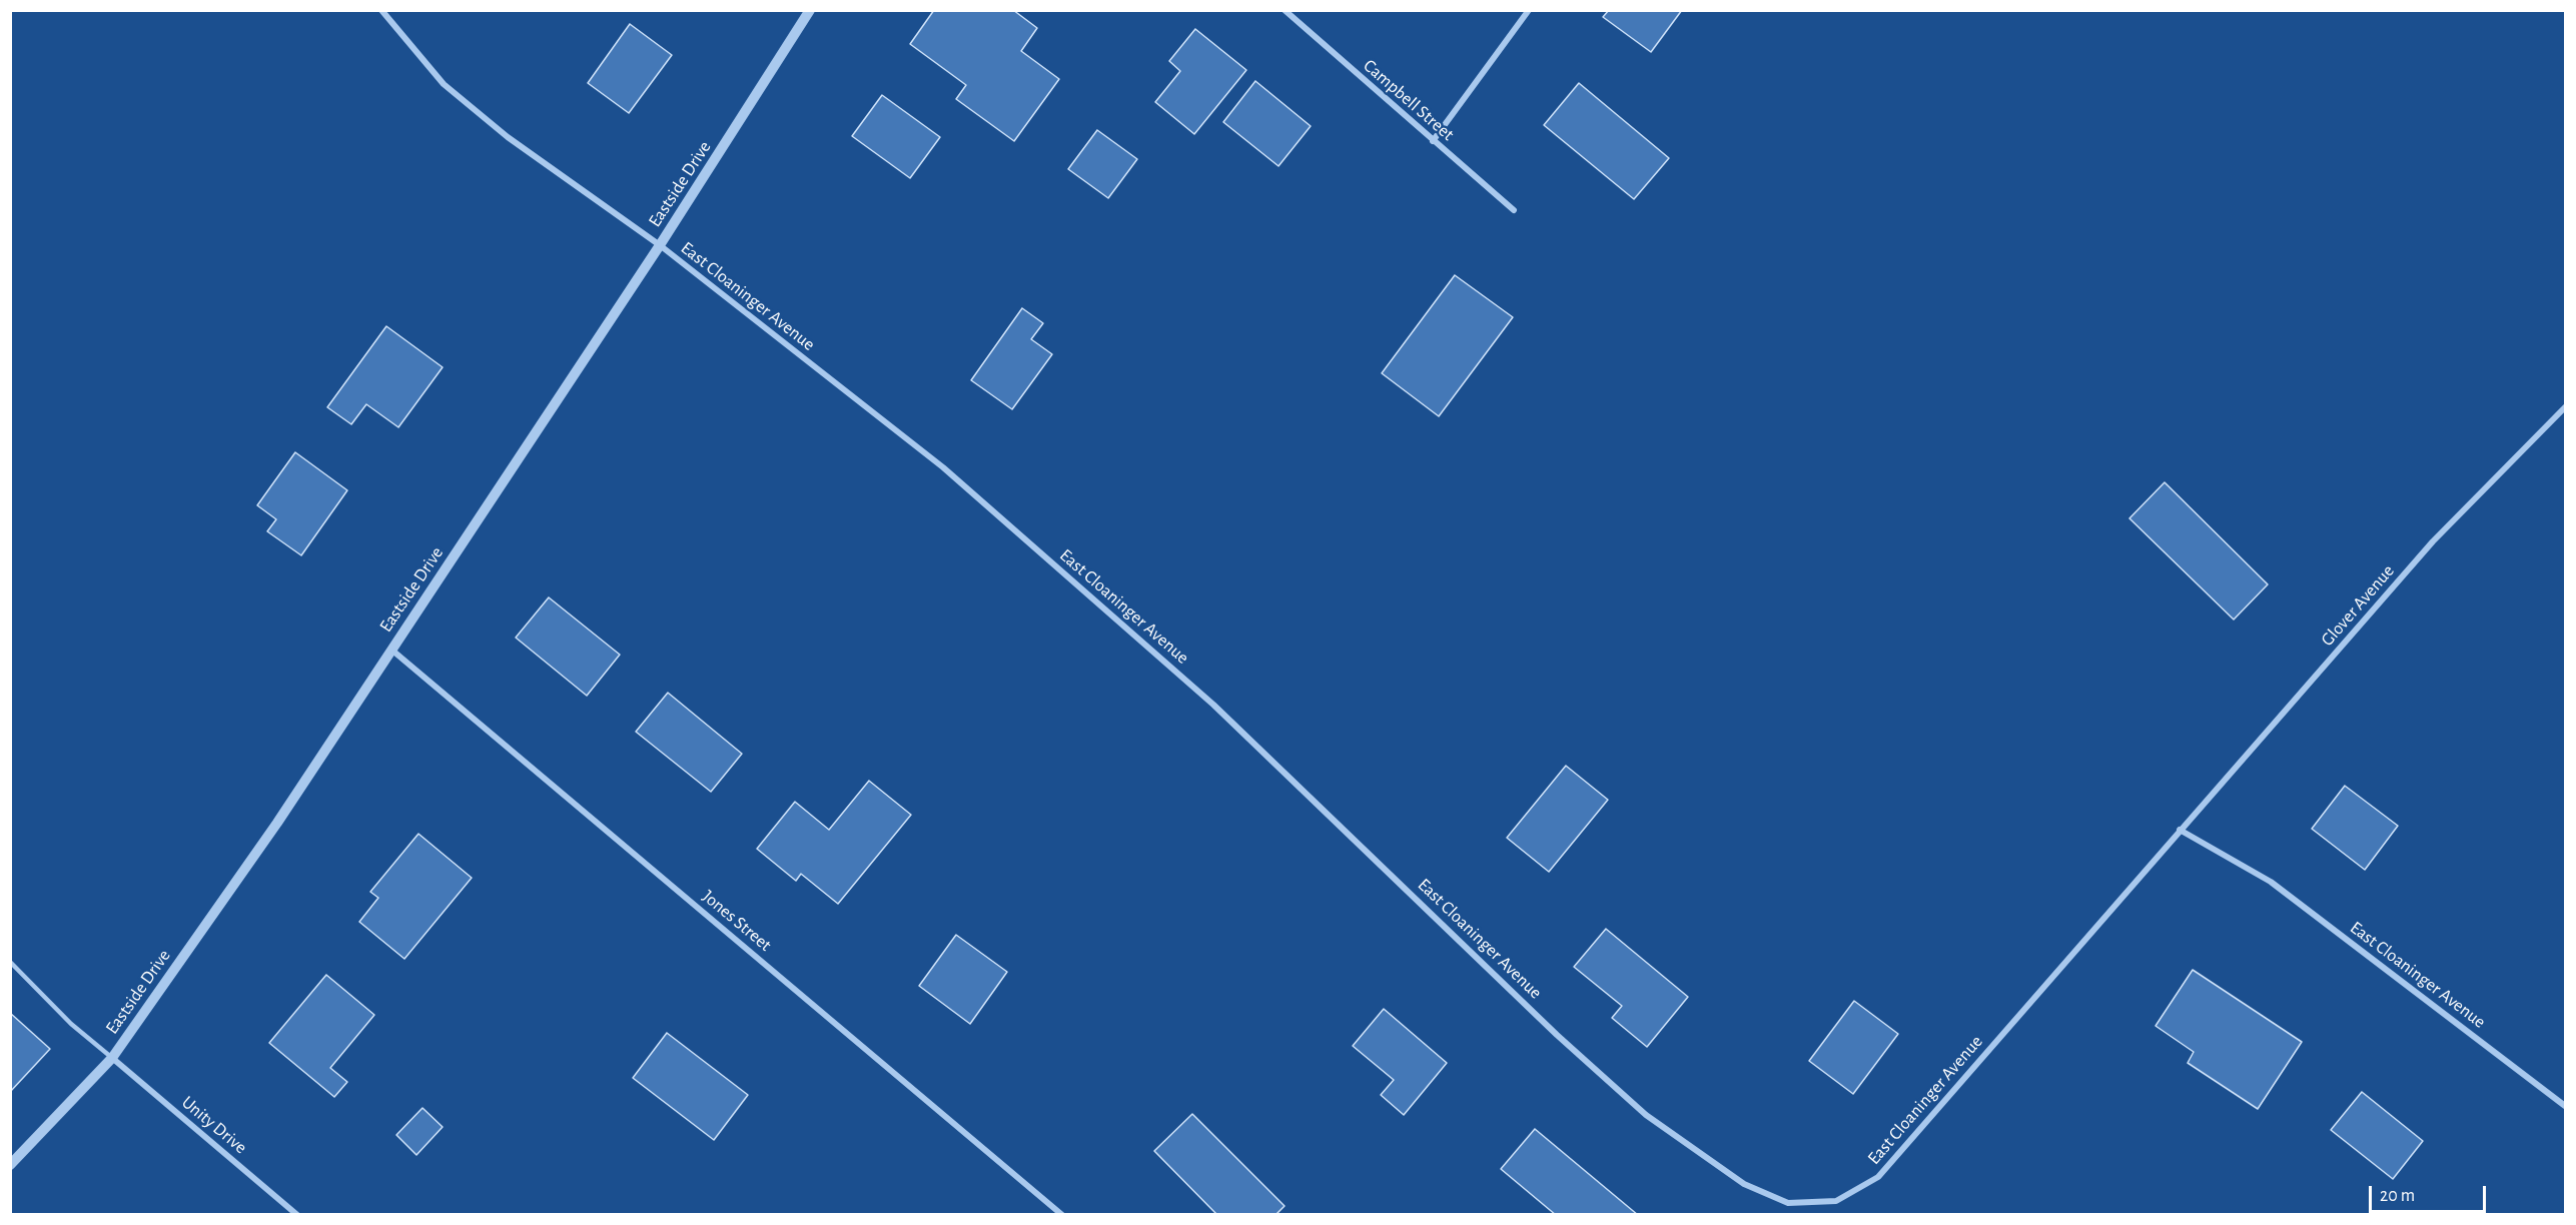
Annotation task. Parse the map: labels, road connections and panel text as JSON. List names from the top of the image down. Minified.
{"streets":{"street":["Campbell Street","Eastside Drive","East Cloaninger Avenue","Glover Avenue","Jones Street","Unity Drive"]},"crossings":[["Eastside Drive","East Cloaninger Avenue"],["Eastside Drive","Jones Street"],["Eastside Drive","Unity Drive"],["East Cloaninger Avenue","Glover Avenue"]],"scale_bar":"20 m"}
